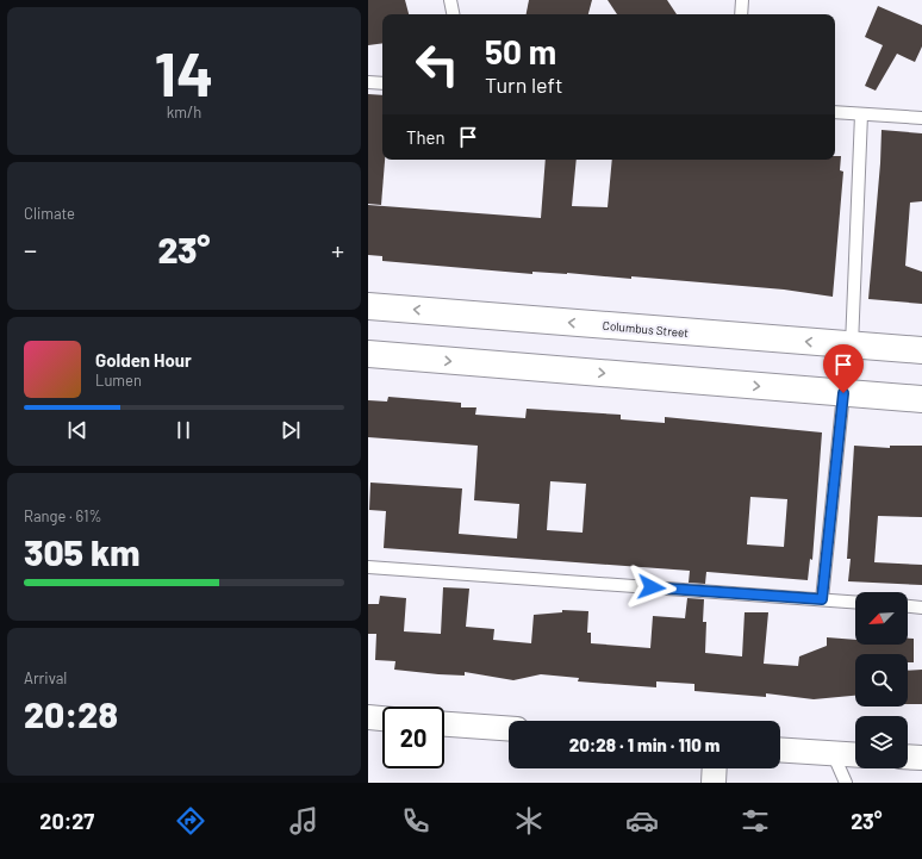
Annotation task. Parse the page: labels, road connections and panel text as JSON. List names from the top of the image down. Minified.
{"streets":{"main road":["Columbus Street"]},"north":"bottom left","page":{"tile":[["14","km/h"],"Climate",["Range · 61%","305 km"],["Arrival","20:28"]],"turn":["50 m","Turn left"],"then":"Then","heat":["−","23°","+"],"song":["Golden Hour","Lumen"],"limit":"20","trip":"20:28 · 1 min · 110 m","tabs":["20:27","23°"]}}
